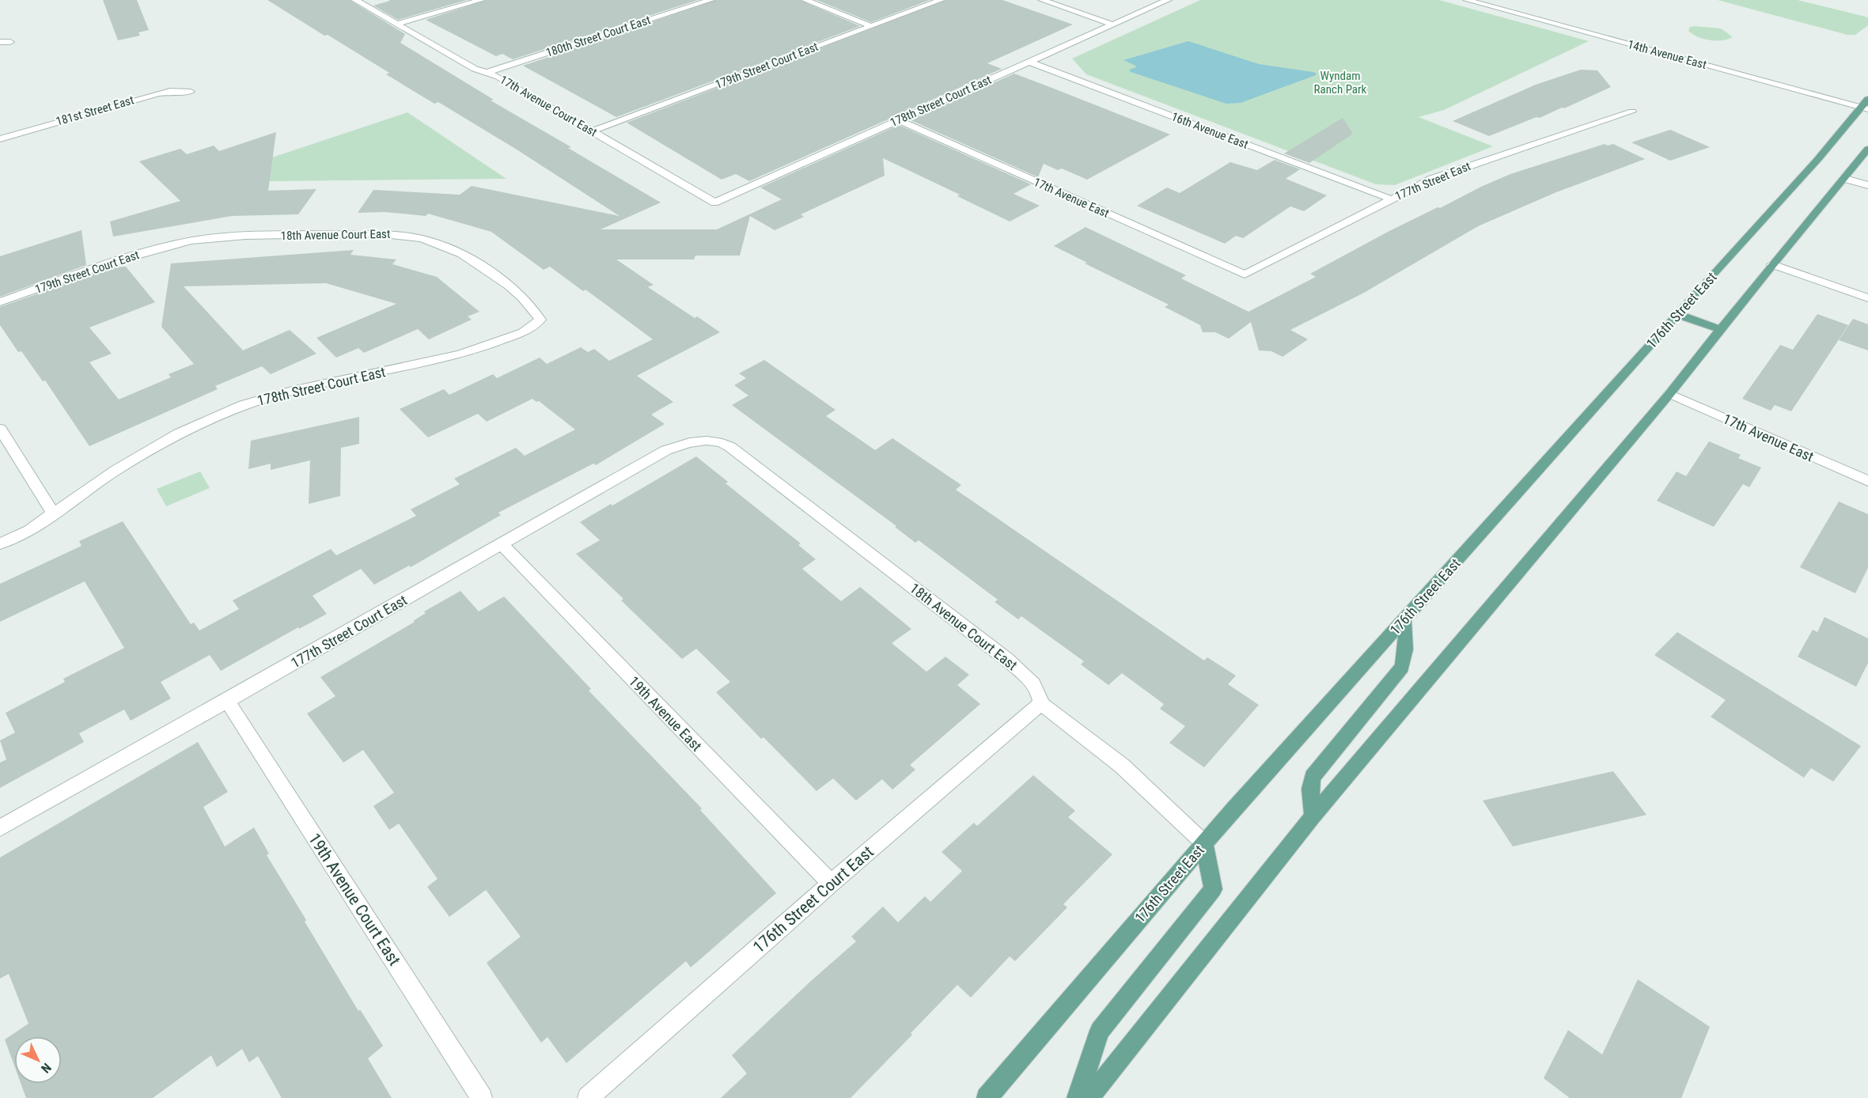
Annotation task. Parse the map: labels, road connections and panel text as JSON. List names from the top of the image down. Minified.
{"streets":{"main road":["176th Street East"],"street":["180th Street Court East","14th Avenue East","179th Street Court East","178th Street Court East","17th Avenue Court East","181st Street East","16th Avenue East","177th Street East","17th Avenue East","18th Avenue Court East","177th Street Court East","19th Avenue East","19th Avenue Court East","176th Street Court East"]},"crossings":[["180th Street Court East","17th Avenue Court East"],["14th Avenue East","176th Street East"],["179th Street Court East","17th Avenue Court East"],["179th Street Court East","18th Avenue Court East"],["178th Street Court East","17th Avenue Court East"],["178th Street Court East","16th Avenue East"],["178th Street Court East","17th Avenue East"],["178th Street Court East","18th Avenue Court East"],["16th Avenue East","177th Street East"],["177th Street East","17th Avenue East"],["18th Avenue Court East","176th Street East"],["18th Avenue Court East","177th Street Court East"],["18th Avenue Court East","176th Street Court East"],["177th Street Court East","19th Avenue East"],["177th Street Court East","19th Avenue Court East"],["19th Avenue East","176th Street Court East"]],"parks":["Wyndam Ranch Park"],"north":"bottom right"}
